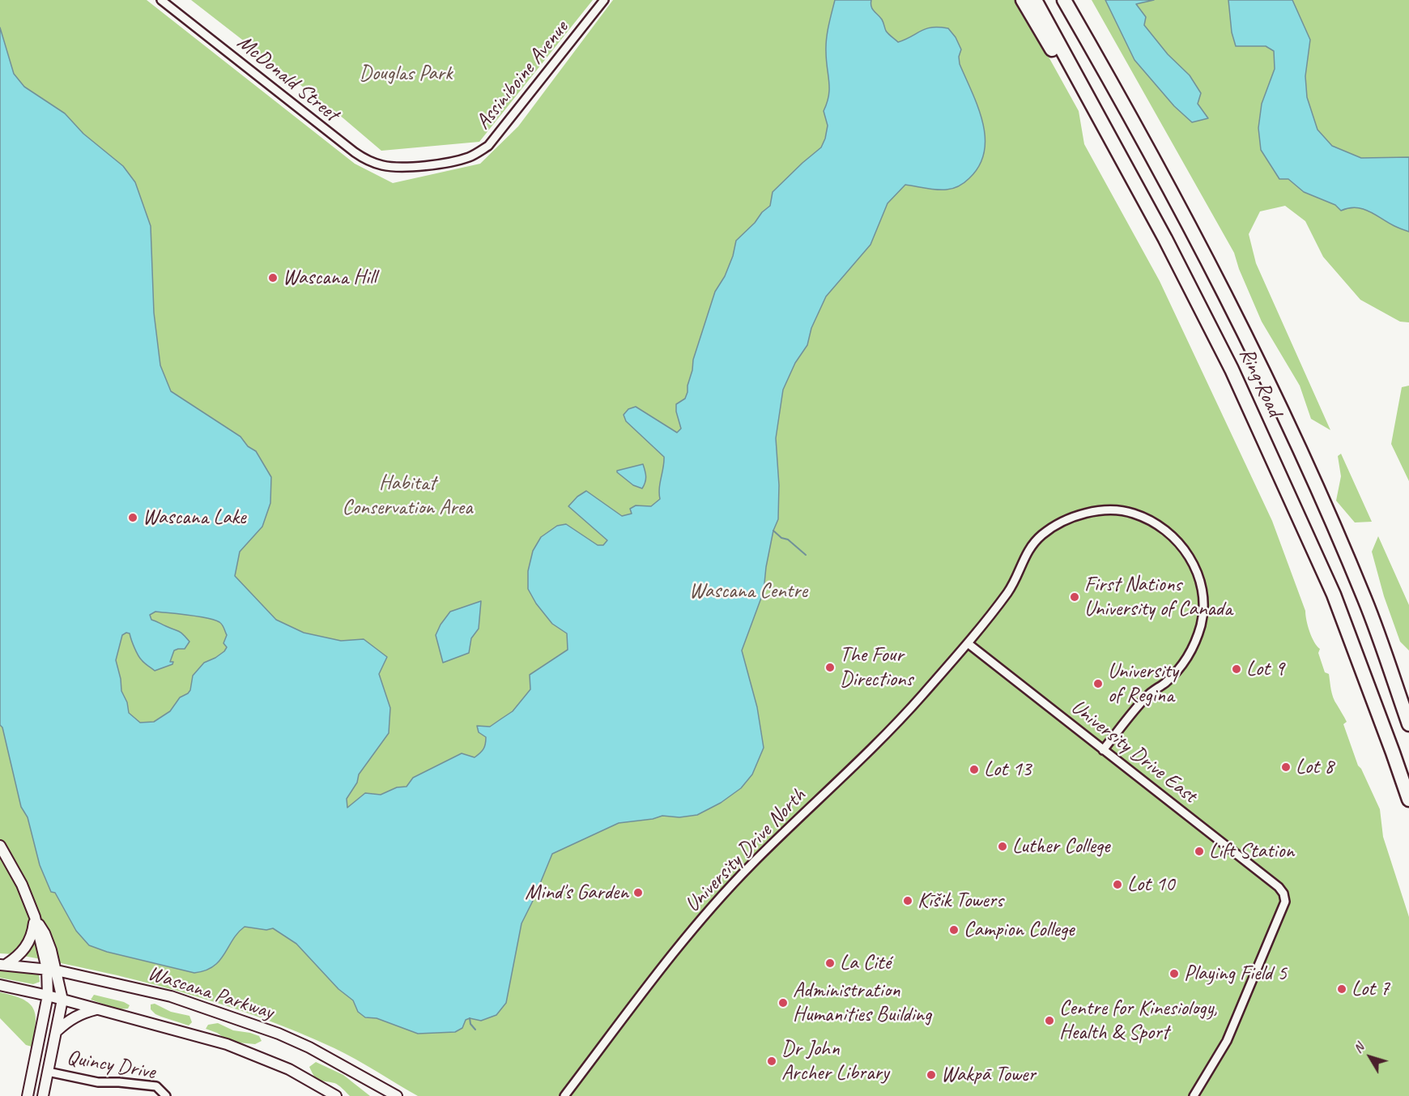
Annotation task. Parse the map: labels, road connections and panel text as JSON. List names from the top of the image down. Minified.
{"streets":{"highway":["Ring Road"],"main road":["Wascana Parkway"],"street":["Assiniboine Avenue","McDonald Street","University Drive East","University Drive North","Quincy Drive"]},"crossings":[["Assiniboine Avenue","McDonald Street"],["University Drive East","University Drive North"]],"parks":["Douglas Park","Habitat Conservation Area","Wascana Centre"],"places":["Wascana Hill","Wascana Lake","First Nations University of Canada","The Four Directions","Lot 9","University of Regina","Lot 8","Lot 13","Luther College","Lift Station","Lot 10","Mind's Garden","Kīšik Towers","Campion College","La Cité","Playing Field 5","Lot 7","Administration Humanities Building","Centre for Kinesiology, Health & Sport","Dr John Archer Library","Wakpā Tower"],"north":"top left"}
